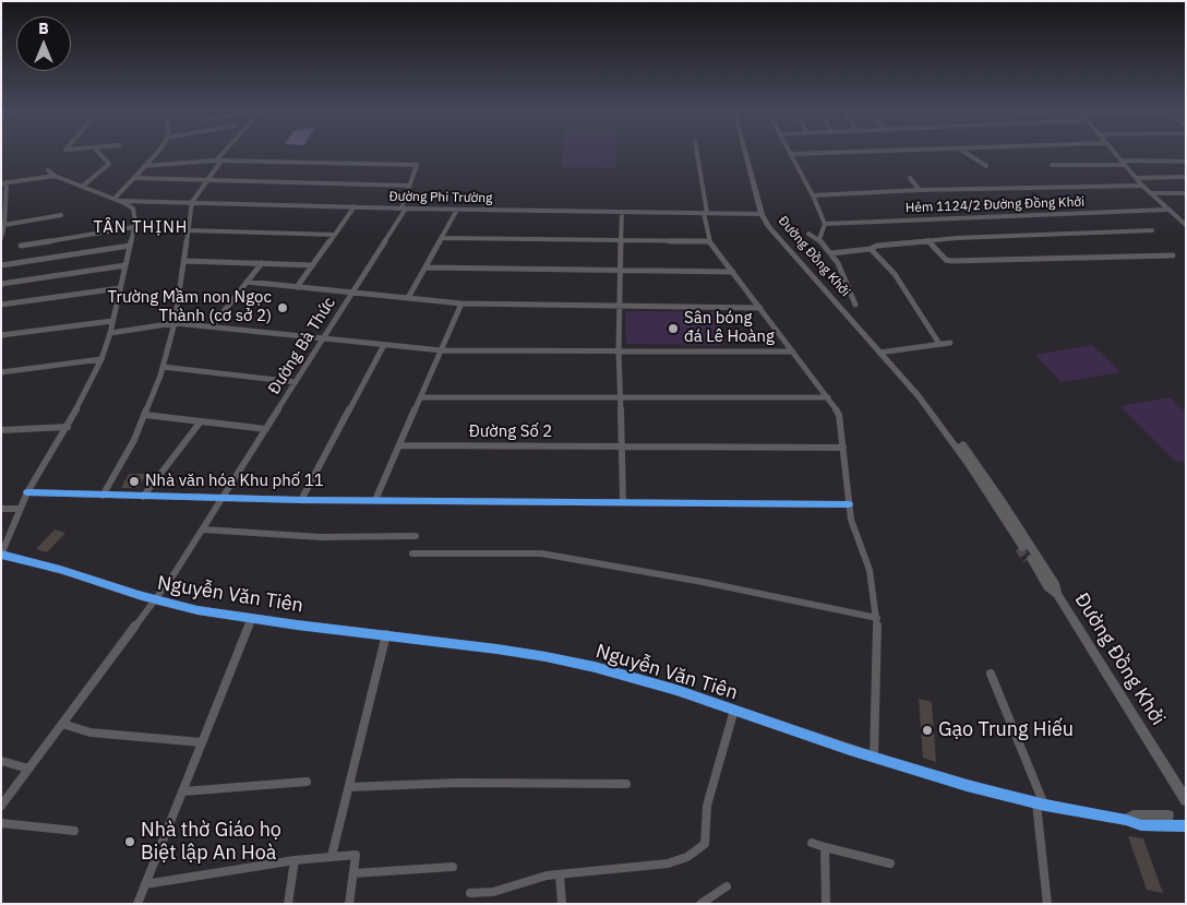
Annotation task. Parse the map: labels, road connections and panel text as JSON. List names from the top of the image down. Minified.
{"streets":{"main road":["Đường Đồng Khởi"],"street":["Đường Phi Trường","Hẻm 1124/2 Đường Đồng Khởi","Đường Bà Thức","Đường Số 2","Nguyễn Văn Tiên"]},"crossings":[["Đường Phi Trường","Đường Đồng Khởi"],["Đường Phi Trường","Đường Bà Thức"],["Đường Bà Thức","Nguyễn Văn Tiên"]],"districts":["TÂN THỊNH"],"places":["Trường Mầm non Ngọc Thành (cơ sở 2)","Sân bóng đá Lê Hoàng","Nhà văn hóa Khu phố 11","Gạo Trung Hiếu","Nhà thờ Giáo họ Biệt lập An Hoà"],"north":"top"}
